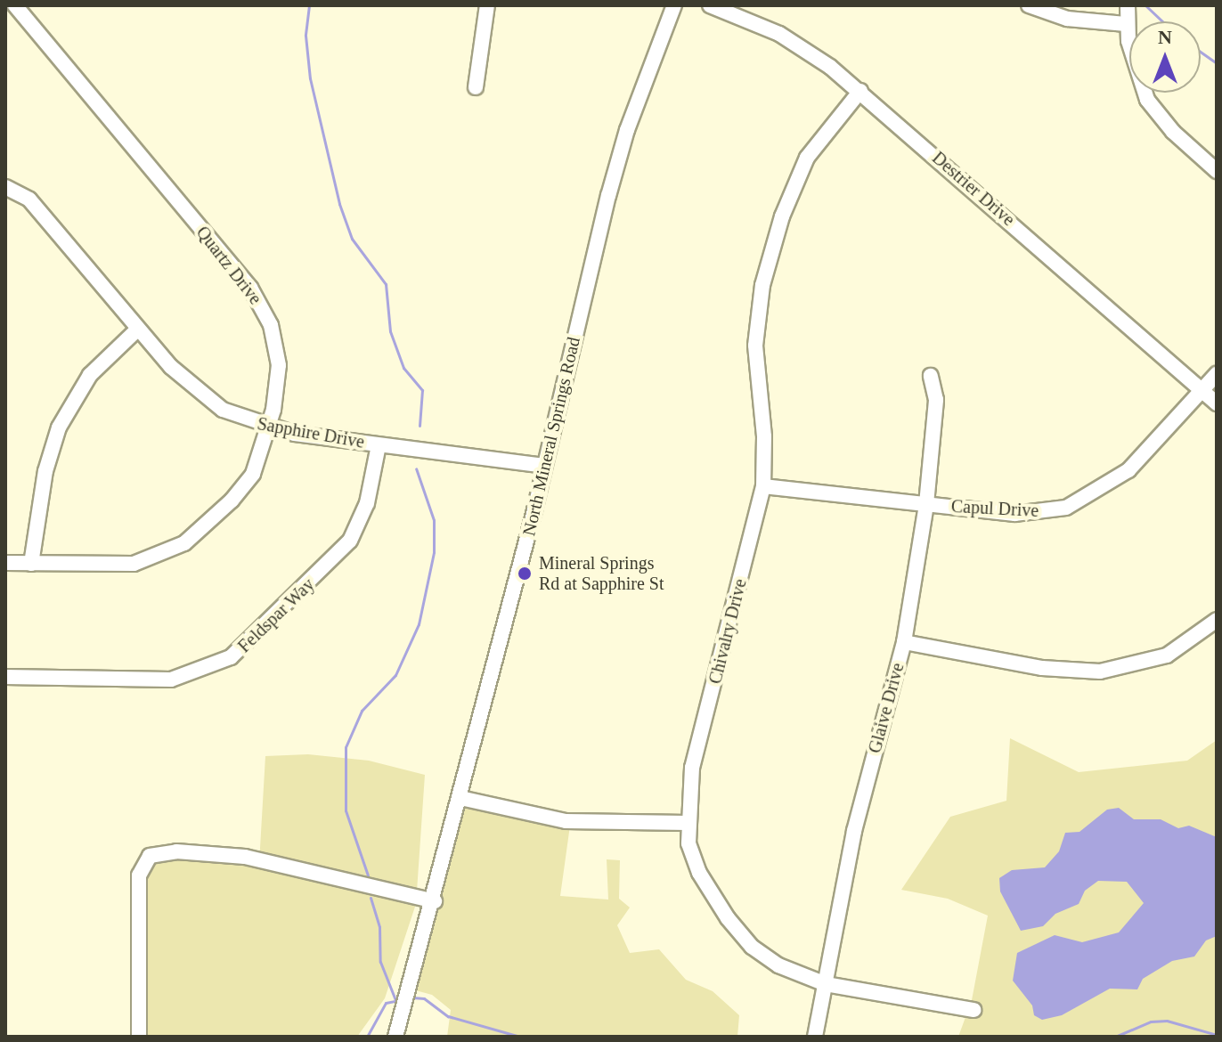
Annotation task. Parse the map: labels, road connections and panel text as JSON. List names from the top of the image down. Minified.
{"streets":{"street":["Destrier Drive","Quartz Drive","Sapphire Drive","North Mineral Springs Road","Capul Drive","Feldspar Way","Chivalry Drive","Glaive Drive"]},"crossings":[["Destrier Drive","Capul Drive"],["Destrier Drive","Chivalry Drive"],["Quartz Drive","Sapphire Drive"],["Sapphire Drive","North Mineral Springs Road"],["Sapphire Drive","Feldspar Way"],["Capul Drive","Chivalry Drive"],["Capul Drive","Glaive Drive"],["Chivalry Drive","Glaive Drive"]],"places":["Mineral Springs Rd at Sapphire St"],"north":"top"}
